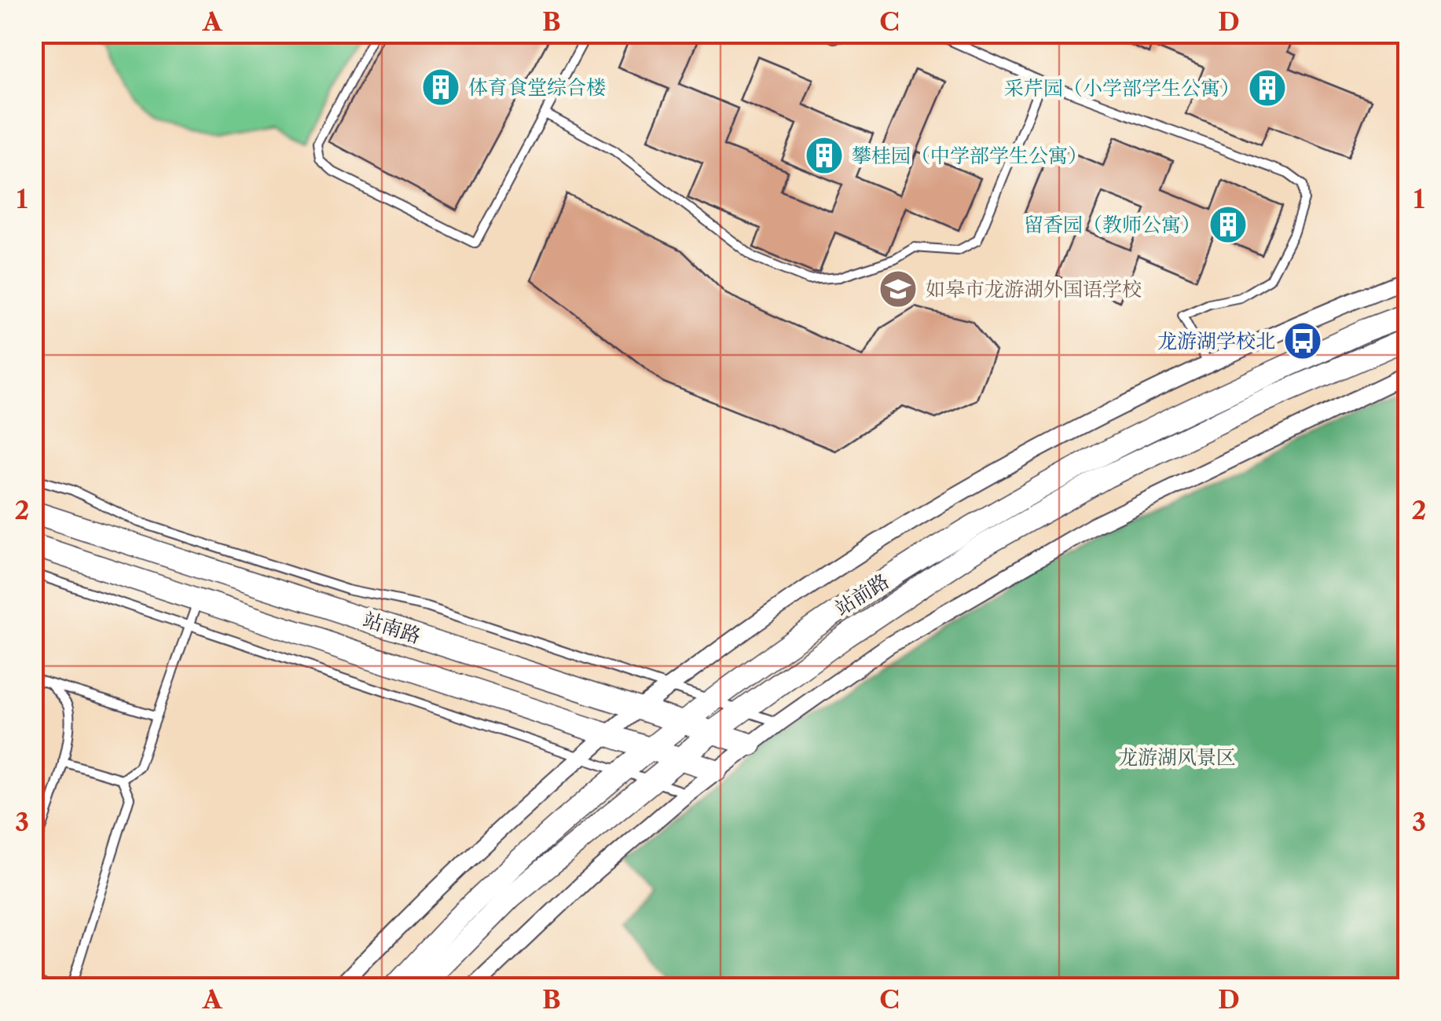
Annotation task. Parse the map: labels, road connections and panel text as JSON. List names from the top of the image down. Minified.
{"streets":{"street":["站前路","站南路"]},"crossings":[["站前路","站南路"]],"parks":["龙游湖风景区"],"places":{"building":["体育食堂综合楼","采芹园（小学部学生公寓）","攀桂园（中学部学生公寓）","留香园（教师公寓）"],"school or university":["如皋市龙游湖外国语学校"],"bus stop":["龙游湖学校北"]},"grid":{"columns":["A","B","C","D"],"rows":["1","2","3"]}}
